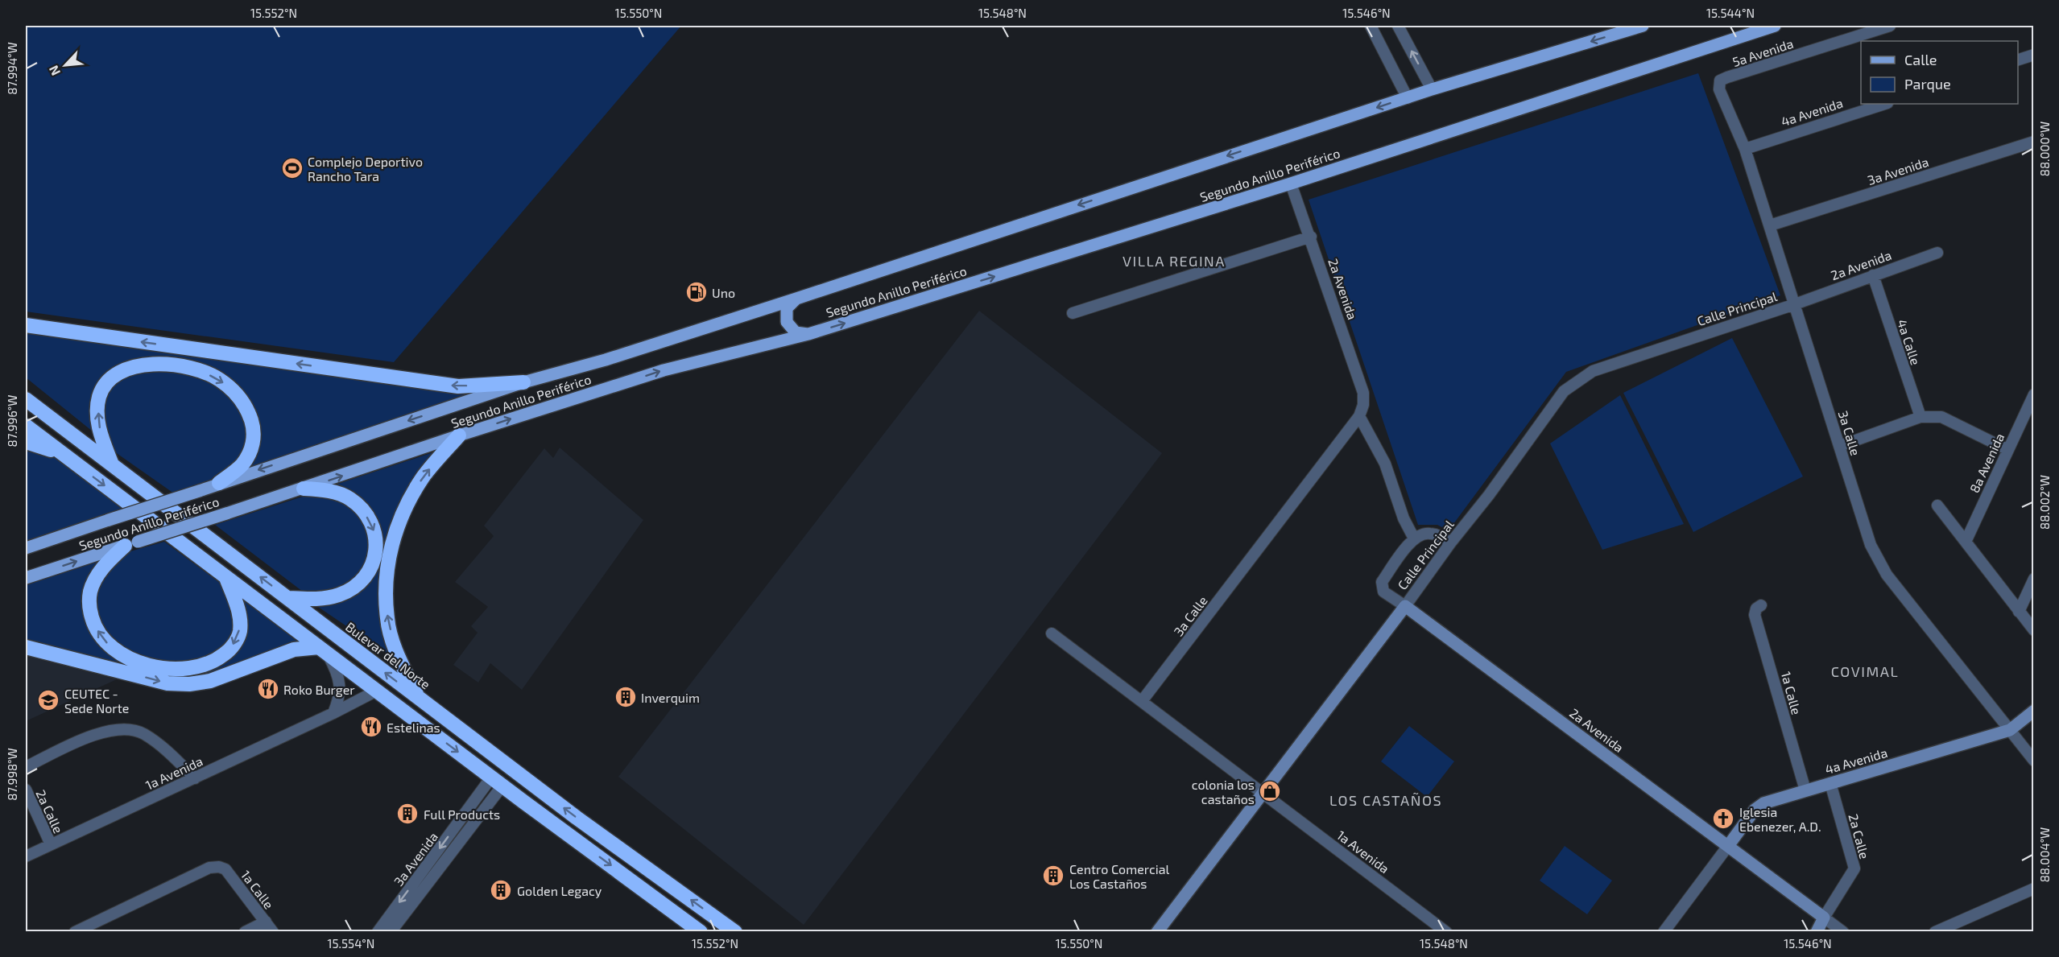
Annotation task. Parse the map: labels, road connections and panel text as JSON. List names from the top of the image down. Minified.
{"streets":{"highway":["Bulevar del Norte"],"main road":["Segundo Anillo Periférico"],"street":["5a Avenida","4a Avenida","3a Avenida","2a Avenida","Calle Principal","4a Calle","3a Calle","8a Avenida","1a Calle","1a Avenida","2a Calle"]},"crossings":[["5a Avenida","3a Calle"],["4a Avenida","2a Avenida"],["4a Avenida","3a Calle"],["4a Avenida","1a Calle"],["4a Avenida","2a Calle"],["3a Avenida","3a Calle"],["Segundo Anillo Periférico","2a Avenida"],["2a Avenida","Calle Principal"],["2a Avenida","4a Calle"],["2a Avenida","3a Calle"],["2a Avenida","2a Calle"],["Calle Principal","3a Calle"],["Calle Principal","1a Avenida"],["3a Calle","1a Avenida"],["1a Avenida","2a Calle"]],"districts":["VILLA REGINA","COVIMAL","LOS CASTAÑOS"],"places":{"sports":["Complejo Deportivo Rancho Tara"],"fuel station":["Uno"],"restaurant":["Roko Burger","Estelinas"],"building":["Inverquim","Full Products","Centro Comercial Los Castaños","Golden Legacy"],"school or university":["CEUTEC - Sede Norte"],"shop":["colonia los castaños"],"church":["Iglesia Ebenezer, A.D."]},"legend":["Calle","Parque"],"north":"bottom left","coordinates":["15.552°N","15.550°N","15.548°N","15.546°N","15.544°N","87.994°W","88.000°W","87.996°W","88.002°W","87.998°W","88.004°W","15.554°N"]}
